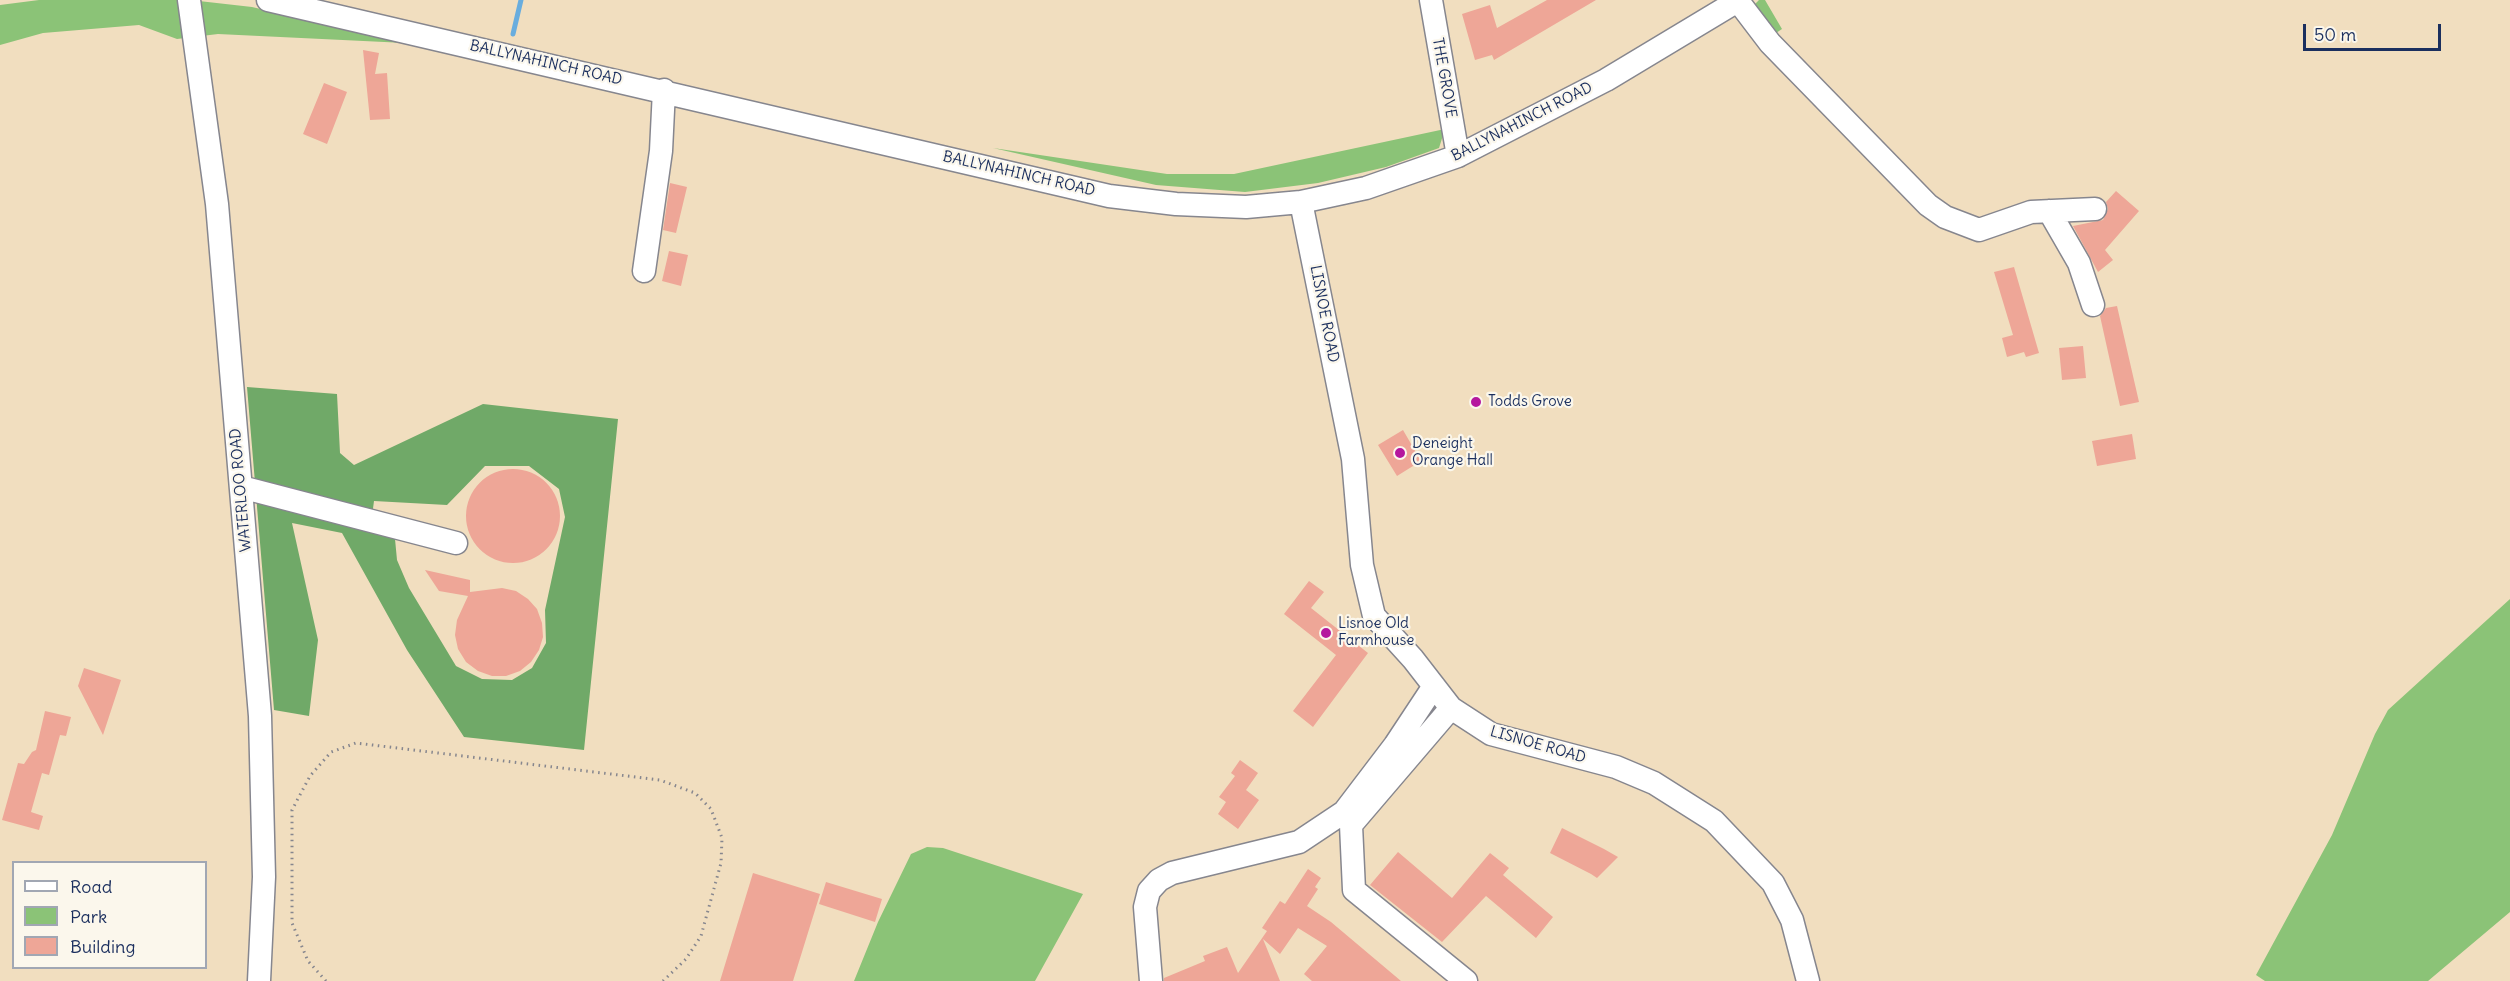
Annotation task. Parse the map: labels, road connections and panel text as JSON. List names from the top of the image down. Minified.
{"streets":{"street":["BALLYNAHINCH ROAD","THE GROVE","LISNOE ROAD","WATERLOO ROAD"]},"crossings":[["BALLYNAHINCH ROAD","THE GROVE"],["BALLYNAHINCH ROAD","LISNOE ROAD"]],"places":["Todds Grove","Deneight Orange Hall","Lisnoe Old Farmhouse"],"legend":["Road","Park","Building"],"scale_bar":"50 m"}
